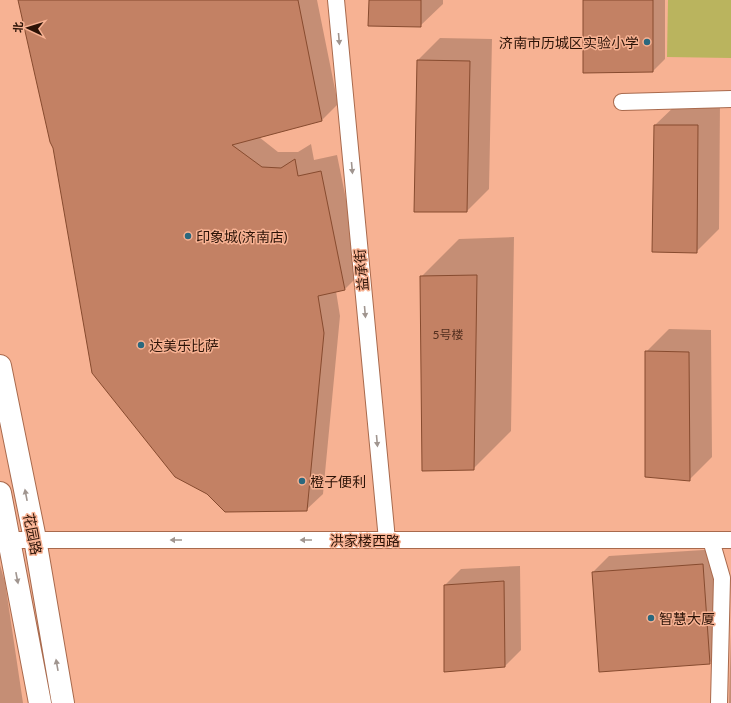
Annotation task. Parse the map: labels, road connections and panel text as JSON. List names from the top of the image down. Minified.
{"streets":{"main road":["花园路"],"street":["益承街","洪家楼西路"]},"crossings":[["益承街","洪家楼西路"],["花园路","洪家楼西路"]],"one_way":["益承街","洪家楼西路"],"places":["济南市历城区实验小学","印象城(济南店)","达美乐比萨","橙子便利","智慧大厦"],"house_numbers":["5号楼"],"north":"left"}
